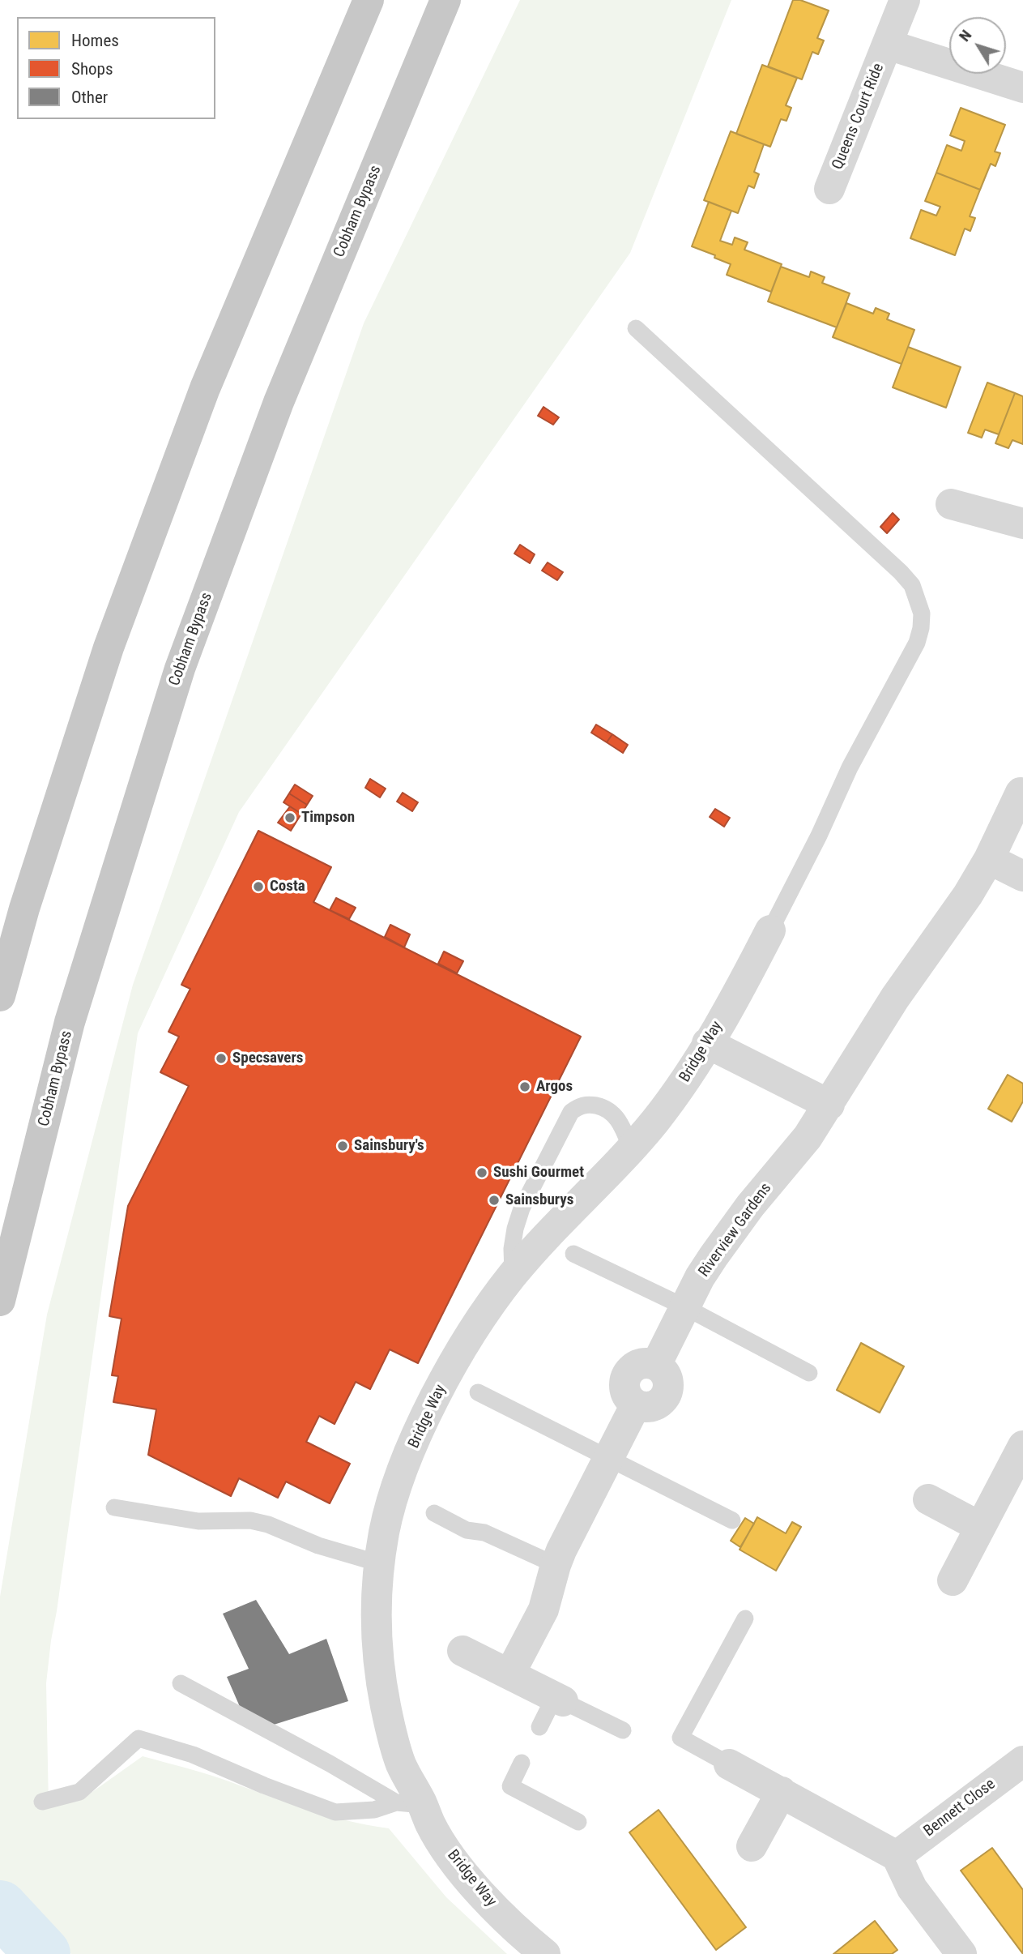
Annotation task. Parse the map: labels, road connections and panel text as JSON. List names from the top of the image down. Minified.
{"streets":{"highway":["Cobham Bypass"],"street":["Queens Court Ride","Bridge Way","Riverview Gardens","Bennett Close"]},"places":["Timpson","Costa","Specsavers","Argos","Sainsbury's","Sushi Gourmet","Sainsburys"],"legend":["Homes","Shops","Other"],"north":"top left"}
